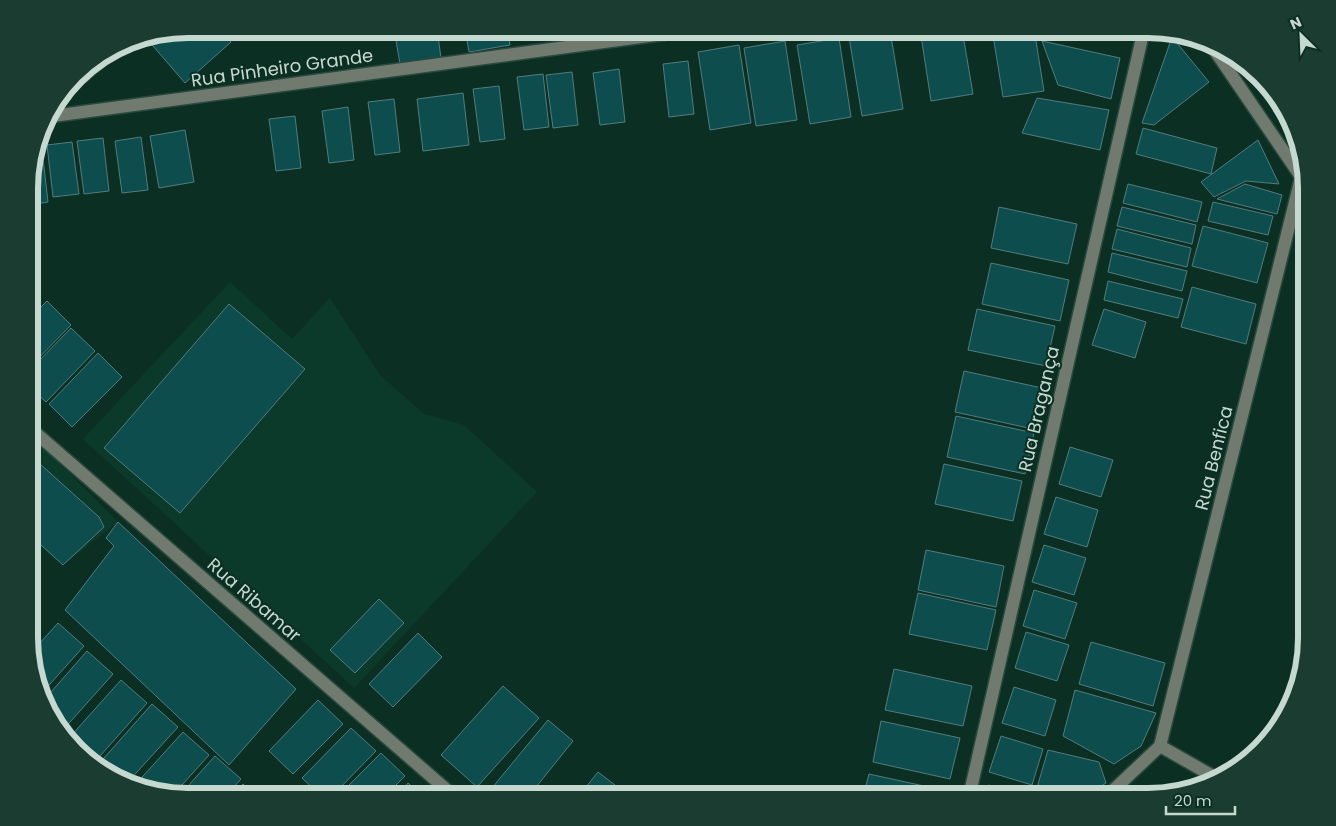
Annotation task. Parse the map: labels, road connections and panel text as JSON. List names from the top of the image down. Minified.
{"streets":{"street":["Rua Pinheiro Grande","Rua Bragança","Rua Benfica","Rua Ribamar"]},"scale_bar":"20 m","north":"top left"}
